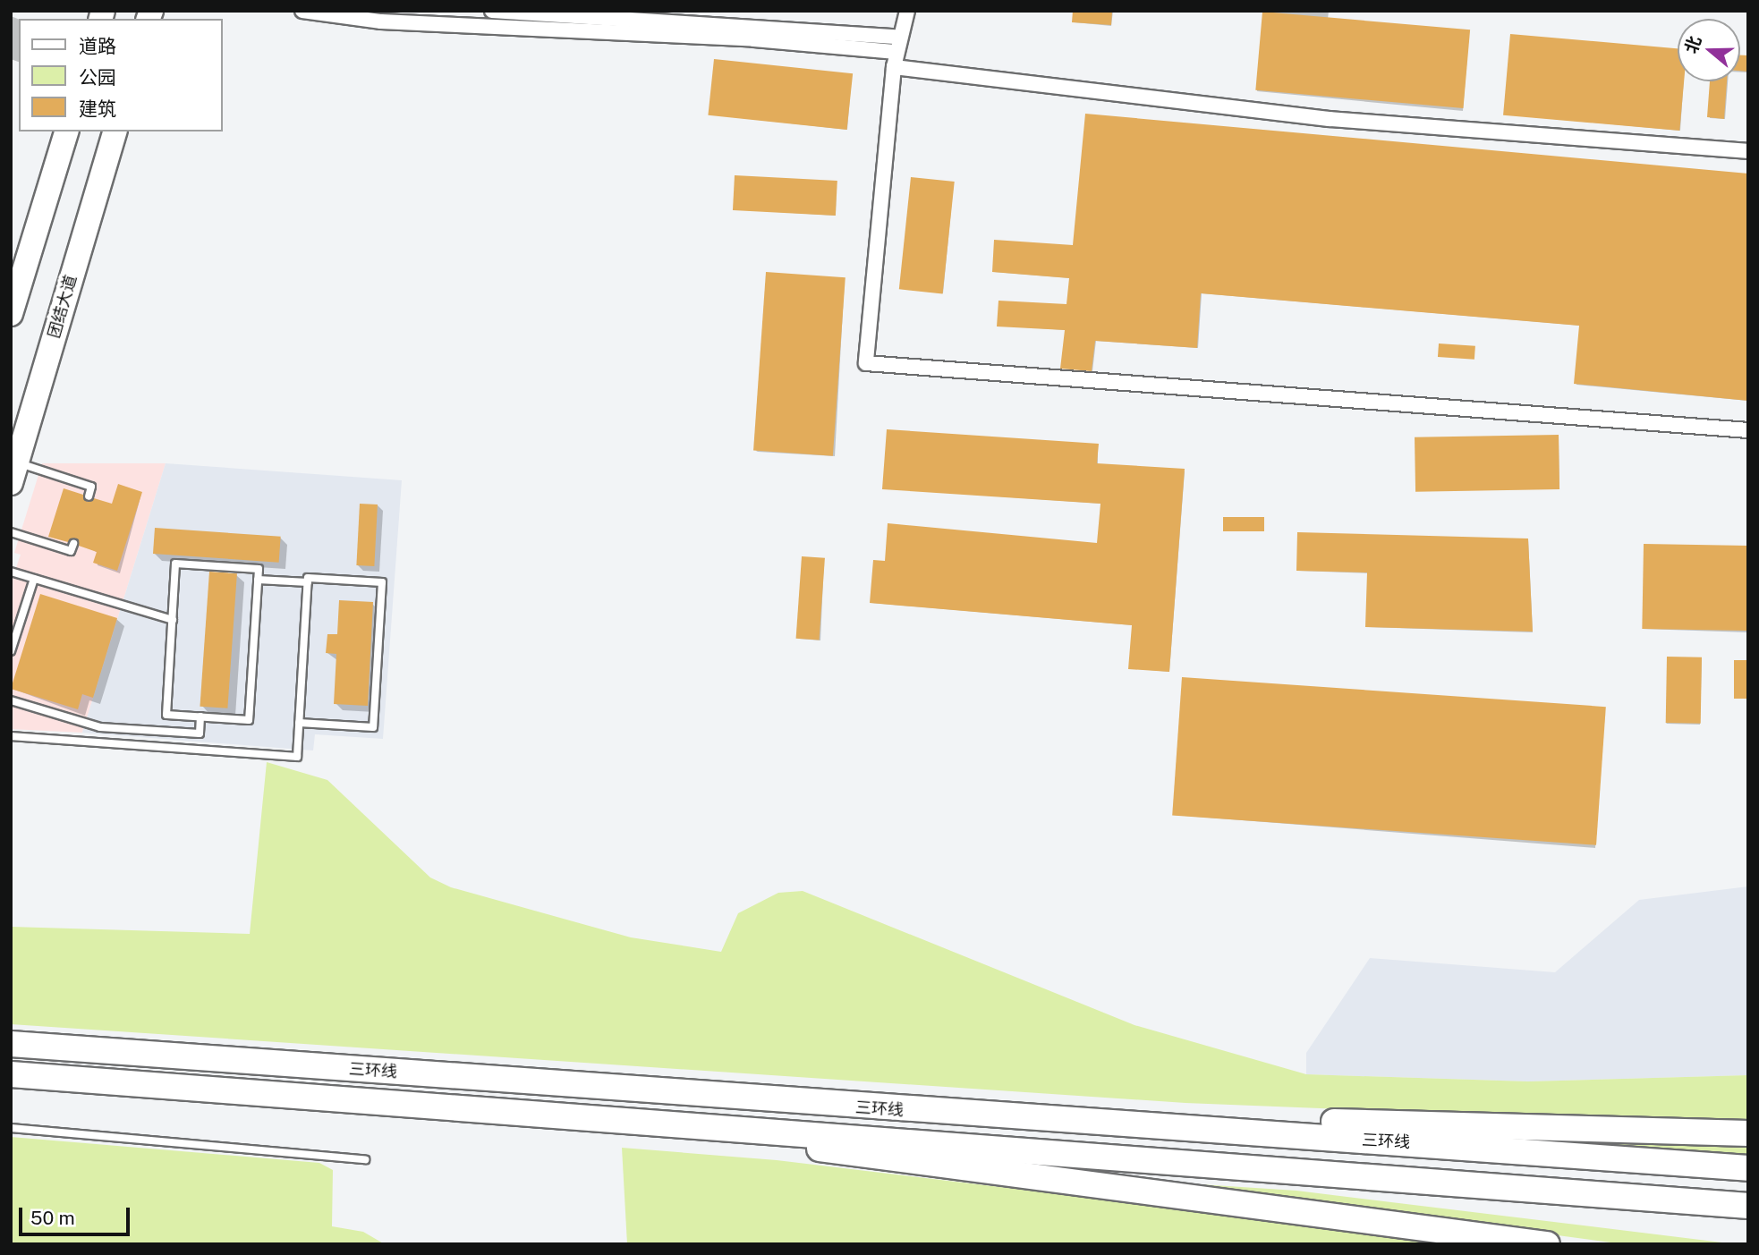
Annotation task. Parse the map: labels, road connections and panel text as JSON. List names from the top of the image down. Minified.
{"streets":{"highway":["三环线"],"main road":["团结大道"]},"legend":["道路","公园","建筑"],"scale_bar":"50 m","north":"left"}
